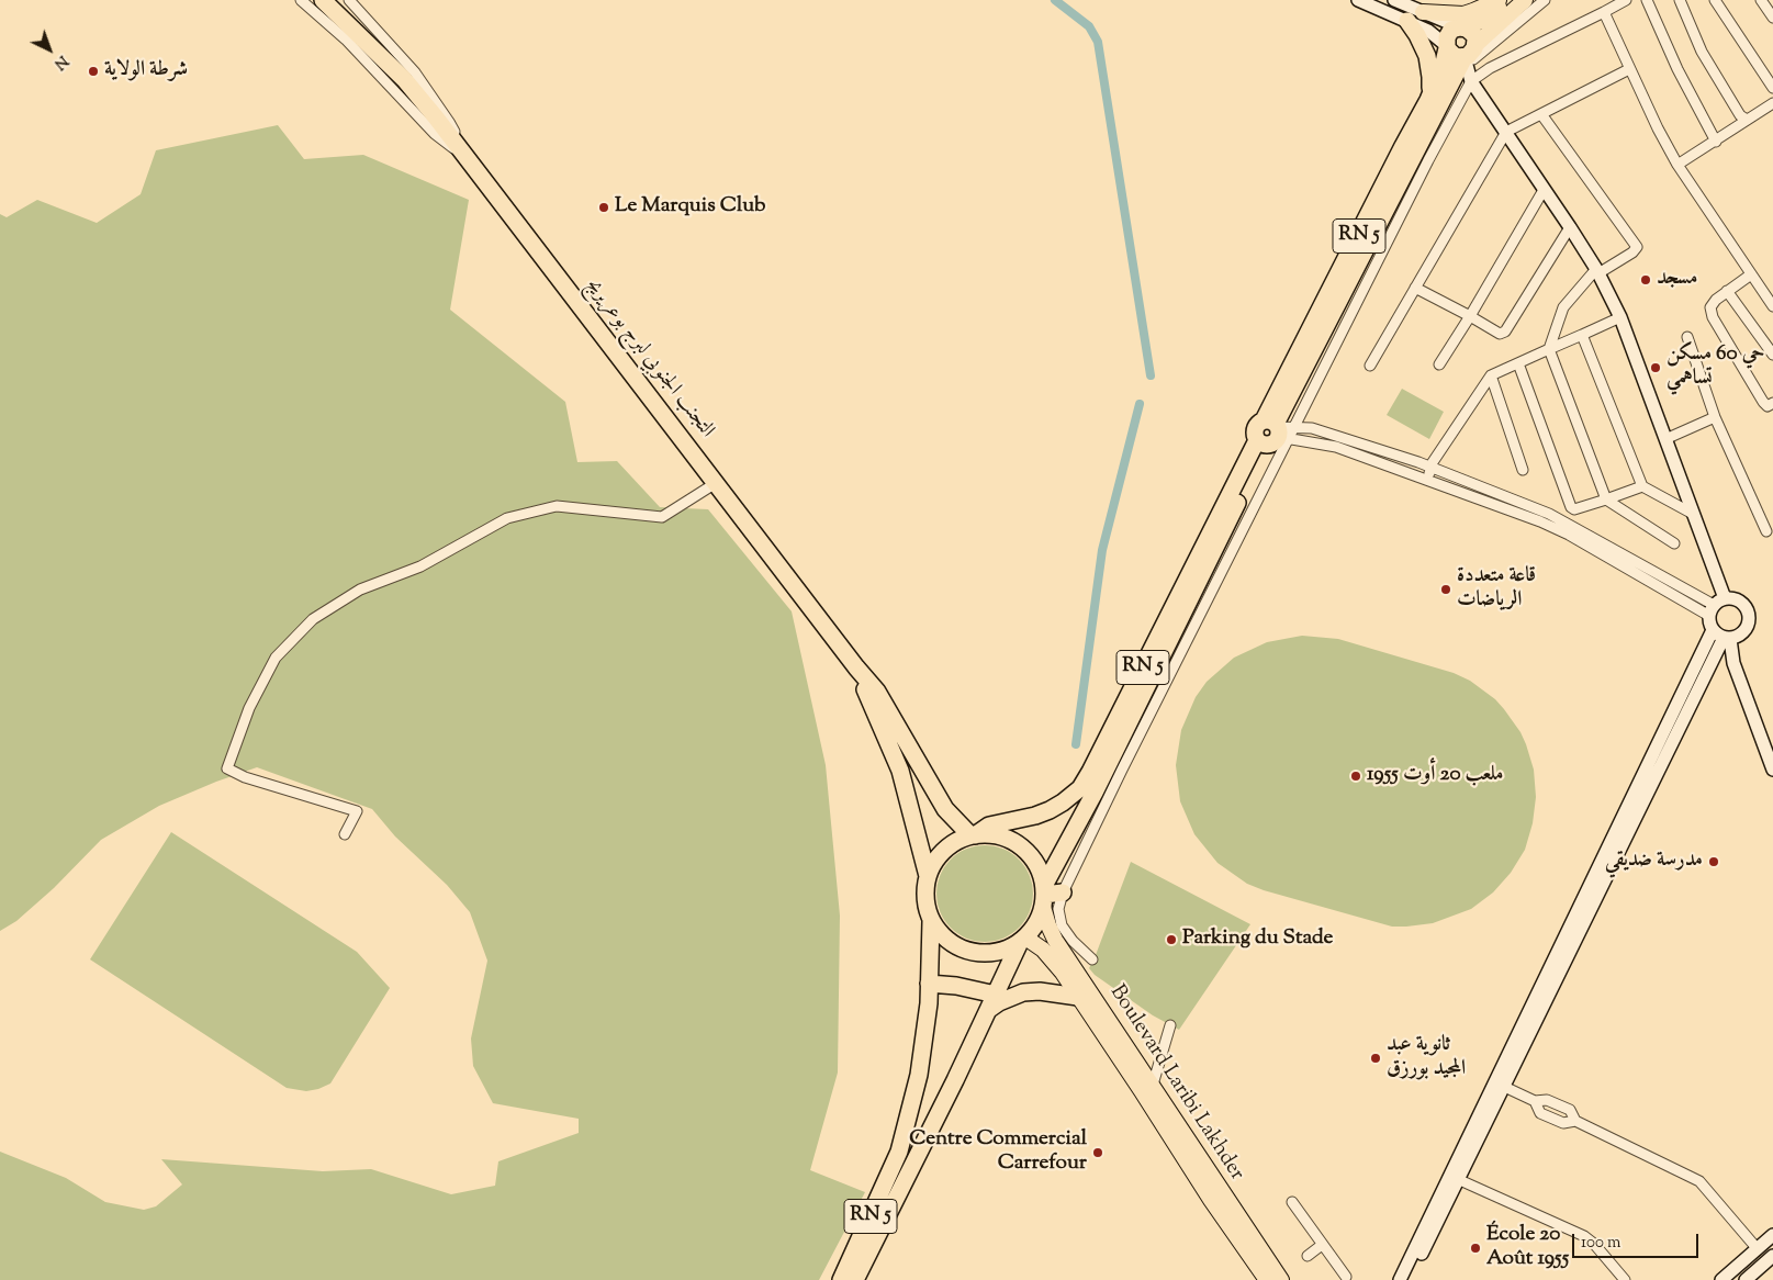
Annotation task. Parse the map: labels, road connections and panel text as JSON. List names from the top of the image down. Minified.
{"streets":{"highway":["RN 5","التجنب الجنوبي لبرج بوعريريج"],"main road":["Boulevard Laribi Lakhder"]},"crossings":[["RN 5","التجنب الجنوبي لبرج بوعريريج"],["RN 5","Boulevard Laribi Lakhder"],["التجنب الجنوبي لبرج بوعريريج","Boulevard Laribi Lakhder"]],"places":["شرطة الولاية","Le Marquis Club","مسجد","حي 60 مسكن تساهمي","قاعة متعددة الرياضات","ملعب 20 أوت 1955","مدرسة ضديقي","Parking du Stade","ثانوية عبد المجيد بورزق","Centre Commercial Carrefour","École 20 Août 1955"],"scale_bar":"100 m","north":"bottom right"}
